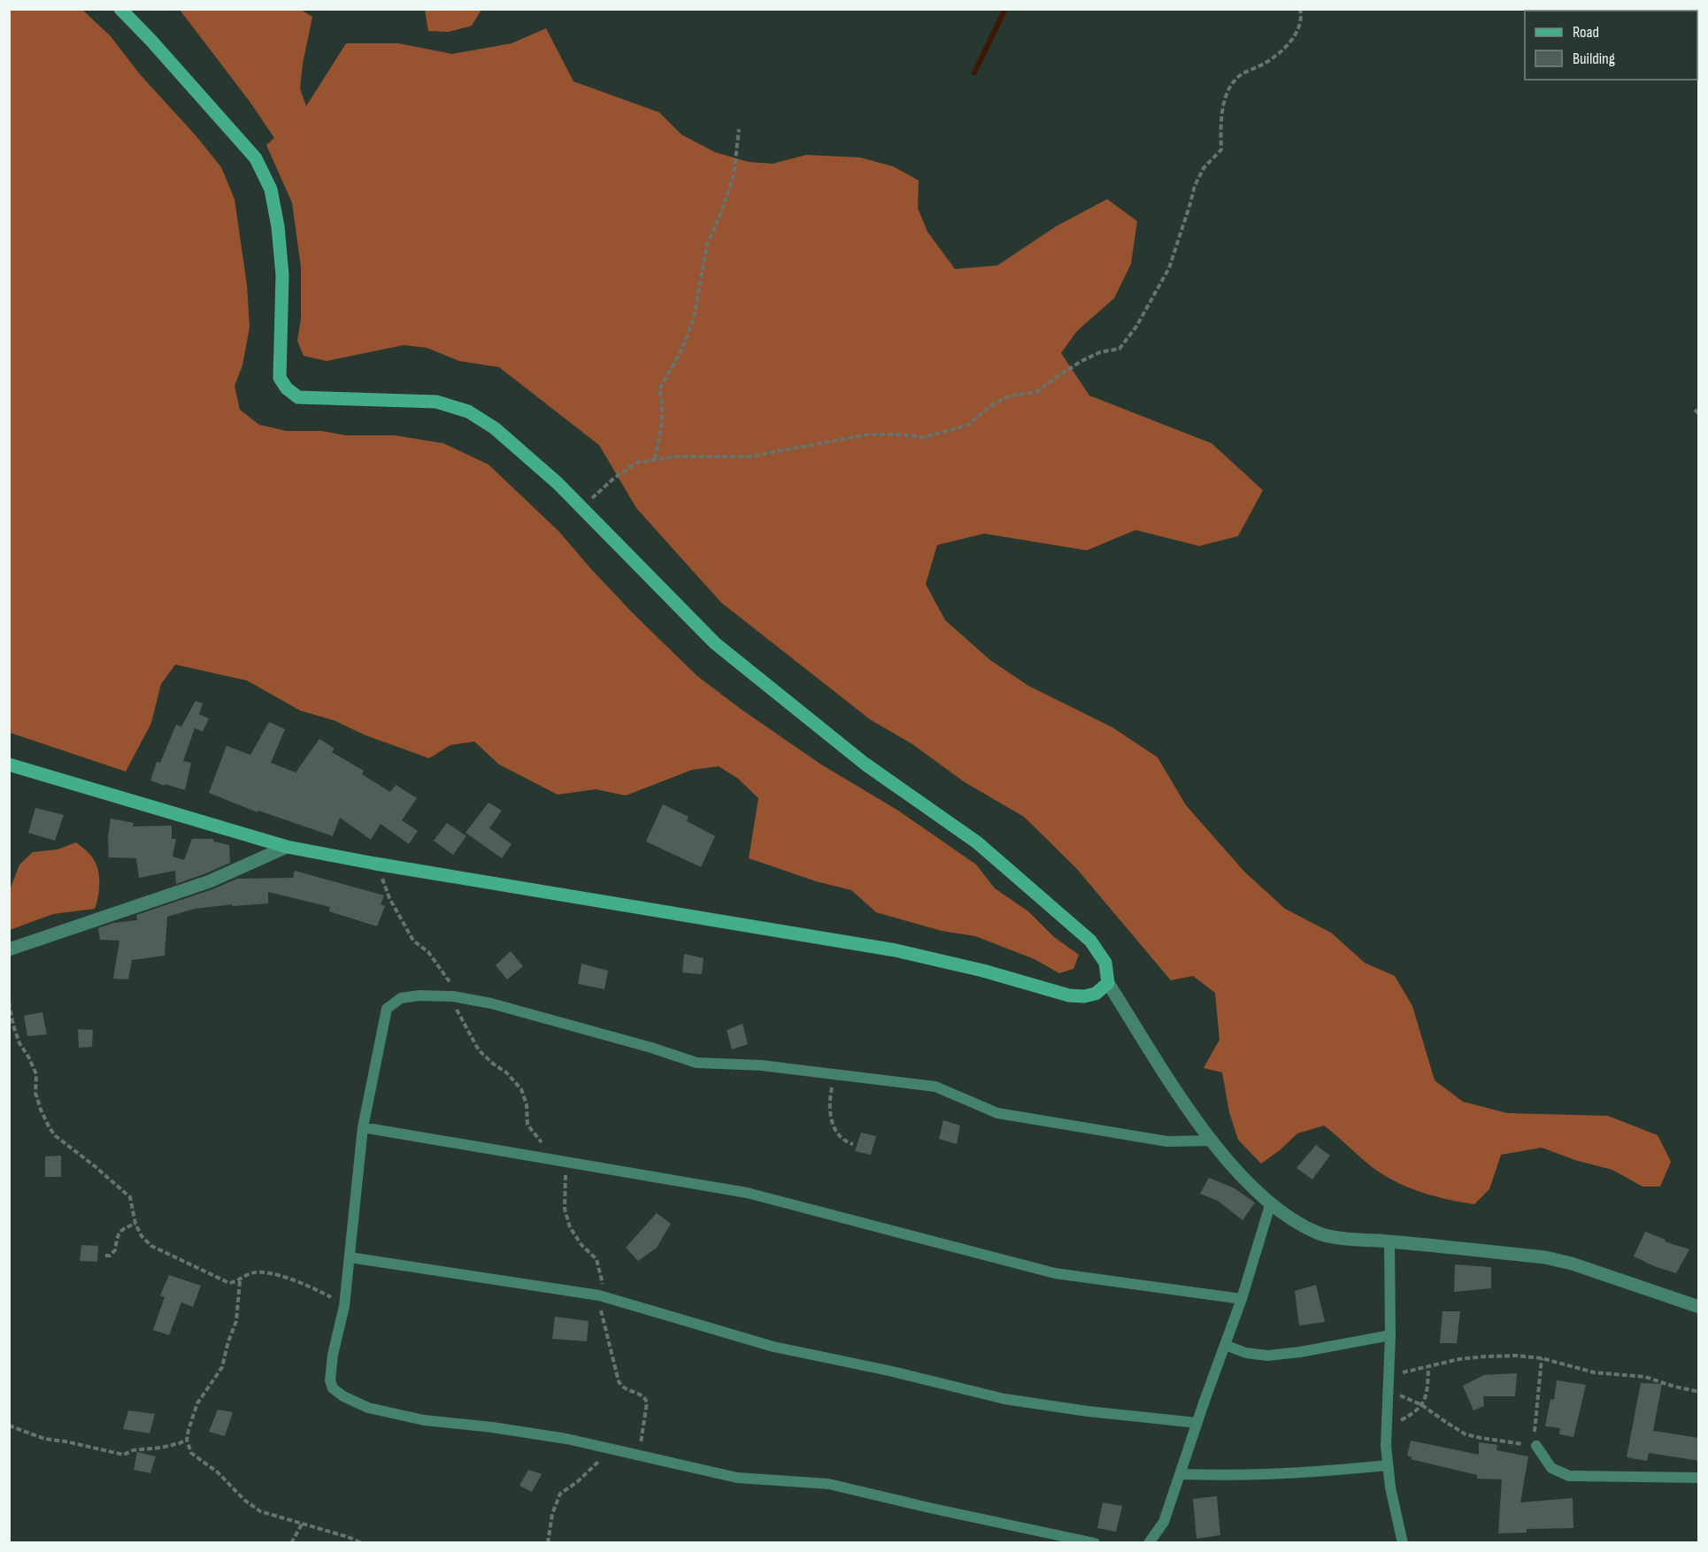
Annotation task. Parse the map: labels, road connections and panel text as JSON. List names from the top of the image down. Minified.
{"legend":["Road","Building"]}
